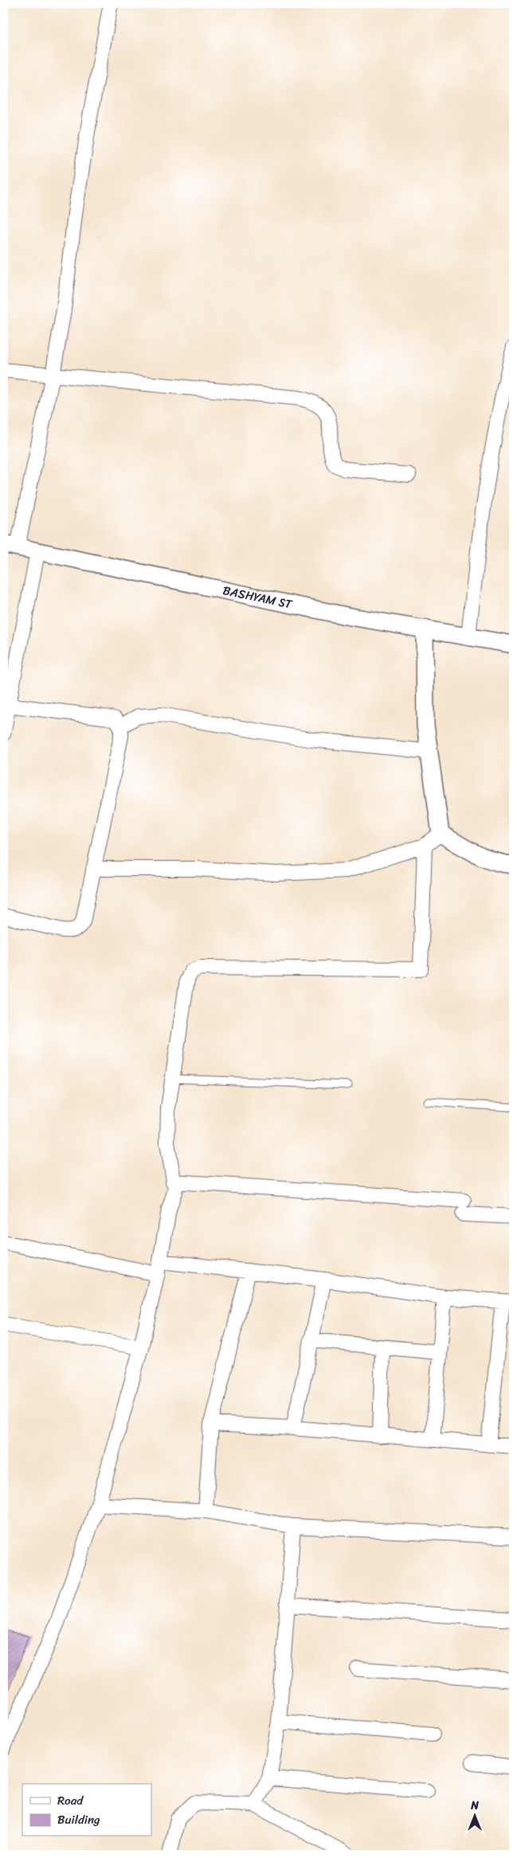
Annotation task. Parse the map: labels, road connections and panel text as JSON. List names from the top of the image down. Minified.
{"streets":{"street":["BASHYAM ST"]},"legend":["Road","Building"],"north":"top"}
